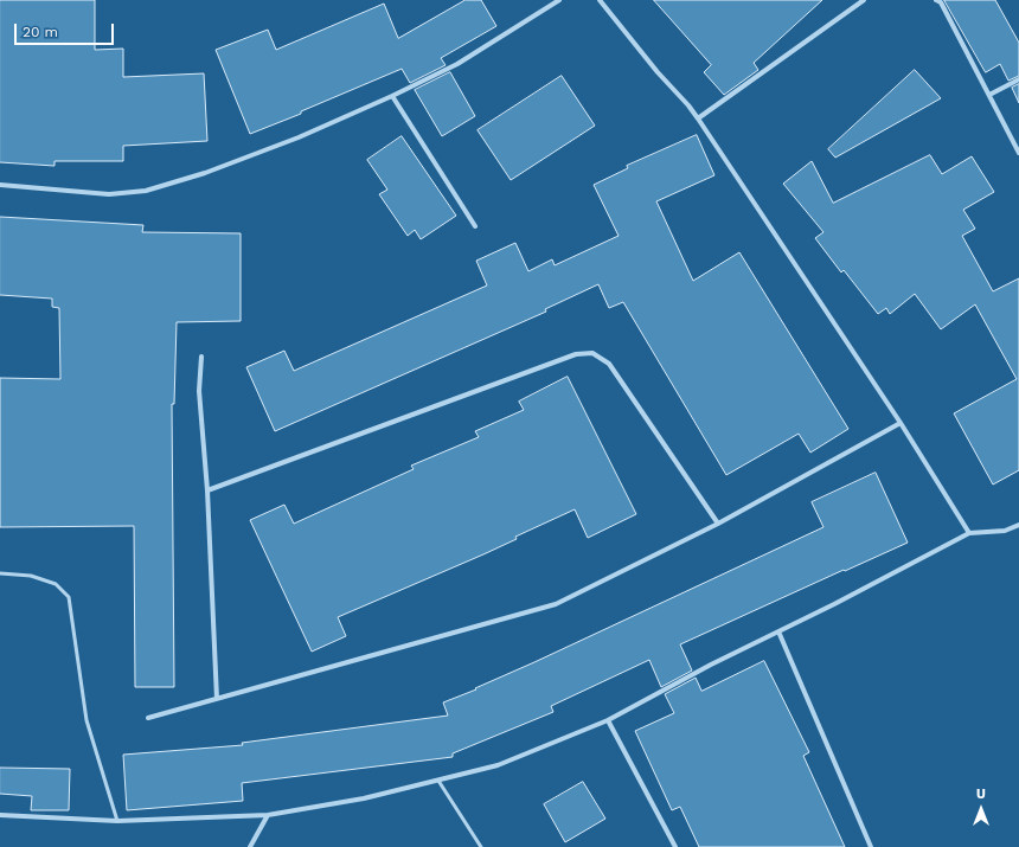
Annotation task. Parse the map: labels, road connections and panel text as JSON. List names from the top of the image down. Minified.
{"scale_bar":"20 m","north":"top"}
